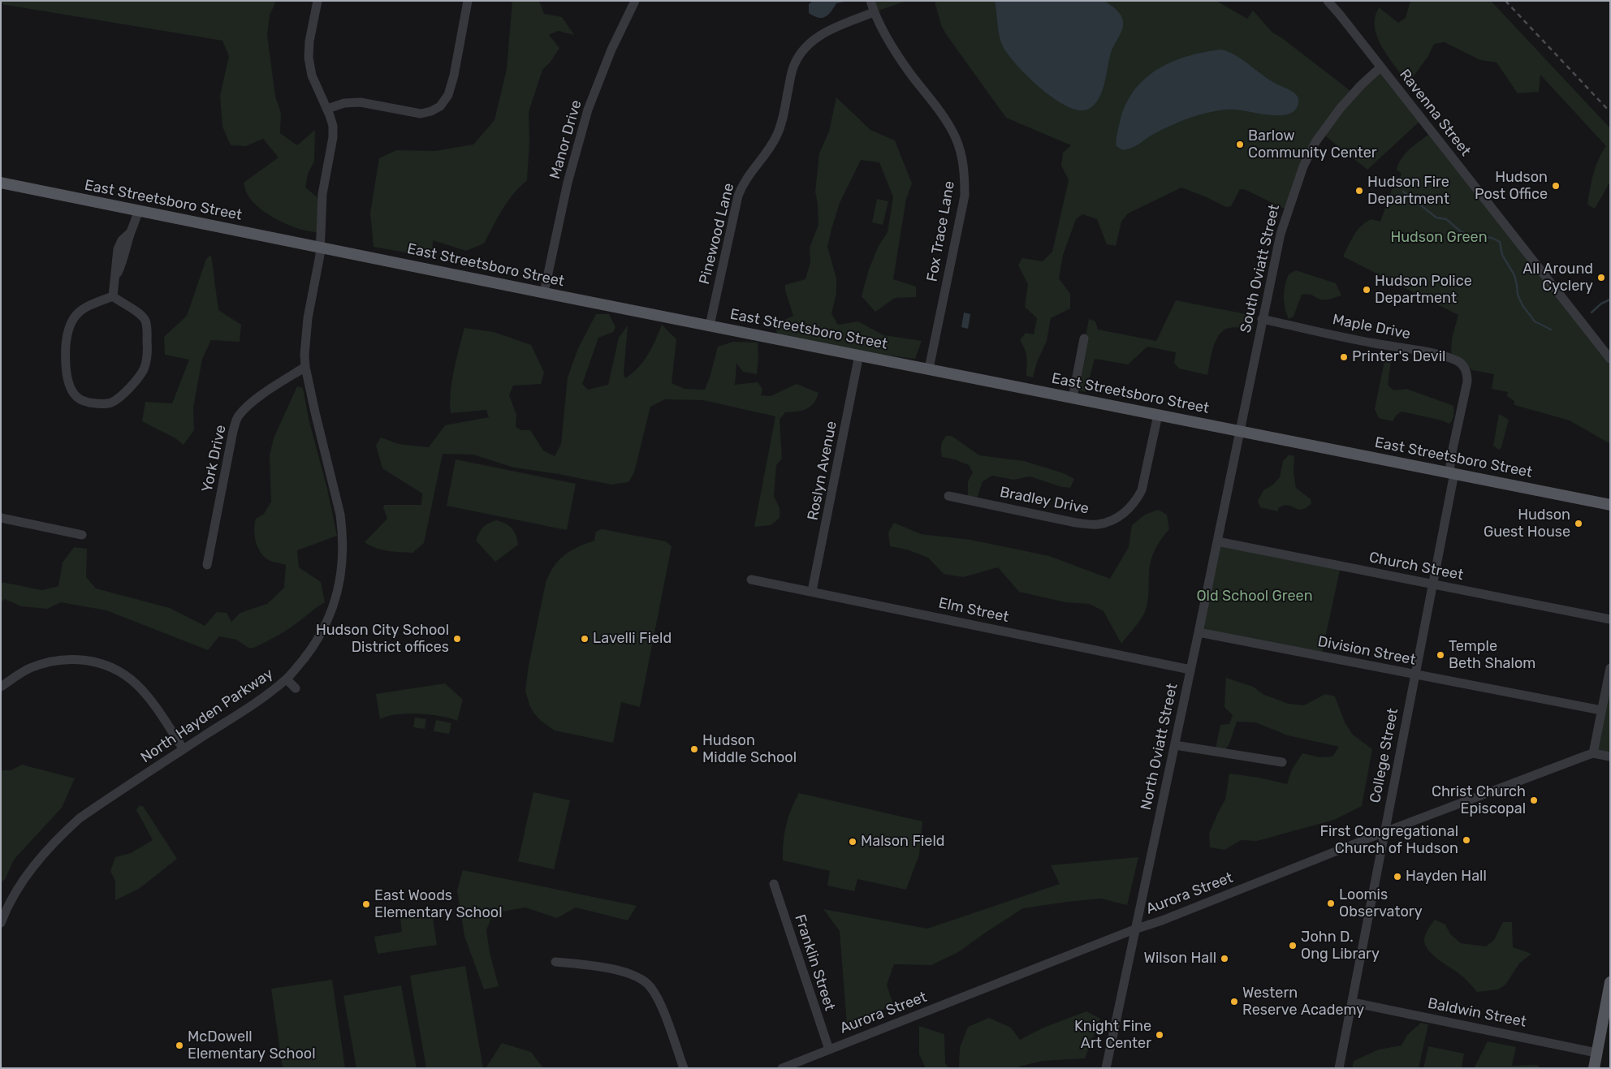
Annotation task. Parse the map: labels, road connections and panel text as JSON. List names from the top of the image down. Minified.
{"streets":{"main road":["East Streetsboro Street"],"street":["Ravenna Street","Manor Drive","Fox Trace Lane","Pinewood Lane","South Oviatt Street","Maple Drive","York Drive","Roslyn Avenue","Bradley Drive","Church Street","Elm Street","Division Street","North Hayden Parkway","North Oviatt Street","College Street","Aurora Street","Franklin Street","Baldwin Street"]},"crossings":[["Ravenna Street","South Oviatt Street"],["Manor Drive","East Streetsboro Street"],["East Streetsboro Street","Fox Trace Lane"],["East Streetsboro Street","Pinewood Lane"],["East Streetsboro Street","South Oviatt Street"],["East Streetsboro Street","Roslyn Avenue"],["East Streetsboro Street","Bradley Drive"],["East Streetsboro Street","North Hayden Parkway"],["East Streetsboro Street","North Oviatt Street"],["East Streetsboro Street","College Street"],["Fox Trace Lane","Pinewood Lane"],["South Oviatt Street","Maple Drive"],["South Oviatt Street","North Oviatt Street"],["Maple Drive","College Street"],["York Drive","North Hayden Parkway"],["Roslyn Avenue","Elm Street"],["Church Street","North Oviatt Street"],["Church Street","College Street"],["Elm Street","North Oviatt Street"],["Division Street","North Oviatt Street"],["Division Street","College Street"],["North Oviatt Street","Aurora Street"],["College Street","Aurora Street"],["College Street","Baldwin Street"],["Aurora Street","Franklin Street"]],"parks":["Hudson Green","Old School Green"],"places":["Barlow Community Center","Hudson Post Office","Hudson Fire Department","All Around Cyclery","Hudson Police Department","Printer's Devil","Hudson Guest House","Hudson City School District offices","Lavelli Field","Temple Beth Shalom","Hudson Middle School","Christ Church Episcopal","First Congregational Church of Hudson","Malson Field","Hayden Hall","Loomis Observatory","East Woods Elementary School","John D. Ong Library","Wilson Hall","Western Reserve Academy","Knight Fine Art Center","McDowell Elementary School"]}
